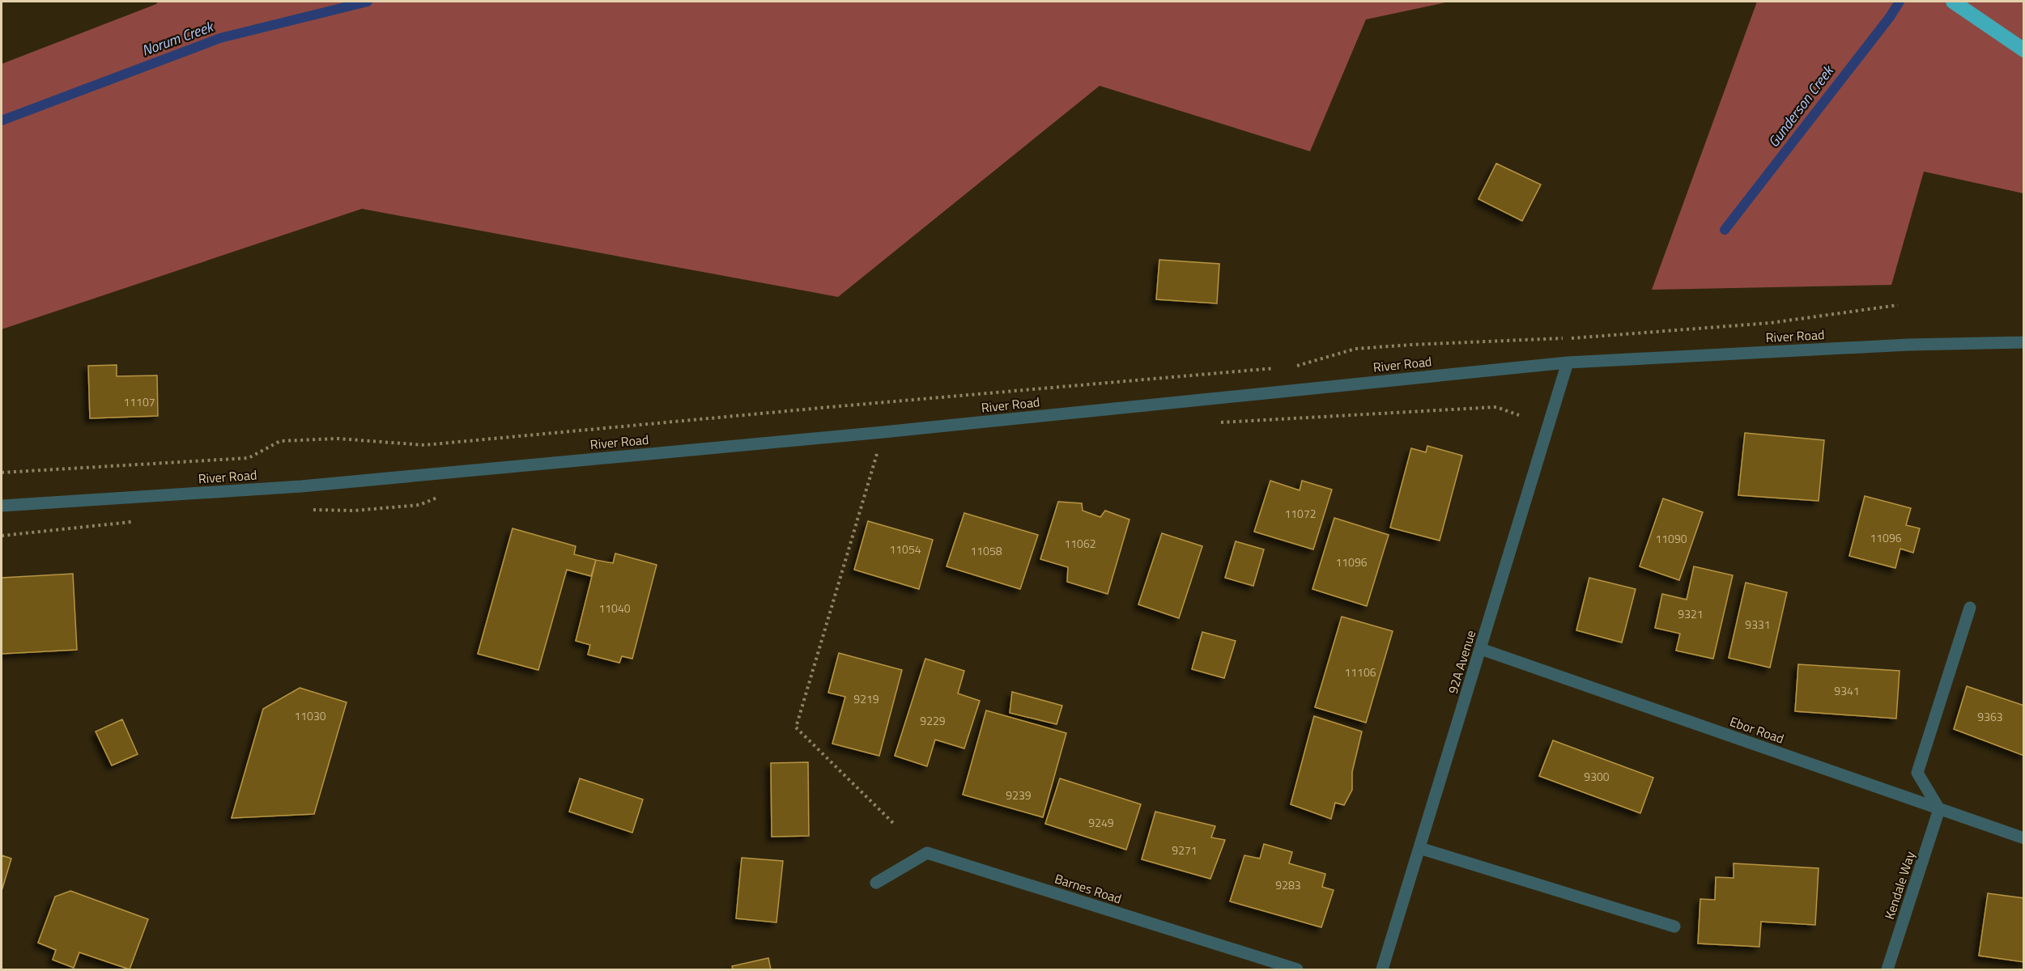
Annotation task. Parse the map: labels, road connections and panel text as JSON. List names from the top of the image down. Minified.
{"streets":{"street":["River Road","92A Avenue","Ebor Road","Kendale Way","Barnes Road"]},"crossings":[["River Road","92A Avenue"],["92A Avenue","Ebor Road"],["Ebor Road","Kendale Way"]],"water":["Norum Creek","Gunderson Creek"],"house_numbers":["11107","11072","11096","11090","11062","11054","11058","11096","11040","9321","9331","11106","9341","9219","11030","9363","9229","9300","9239","9249","9271","9283"]}
